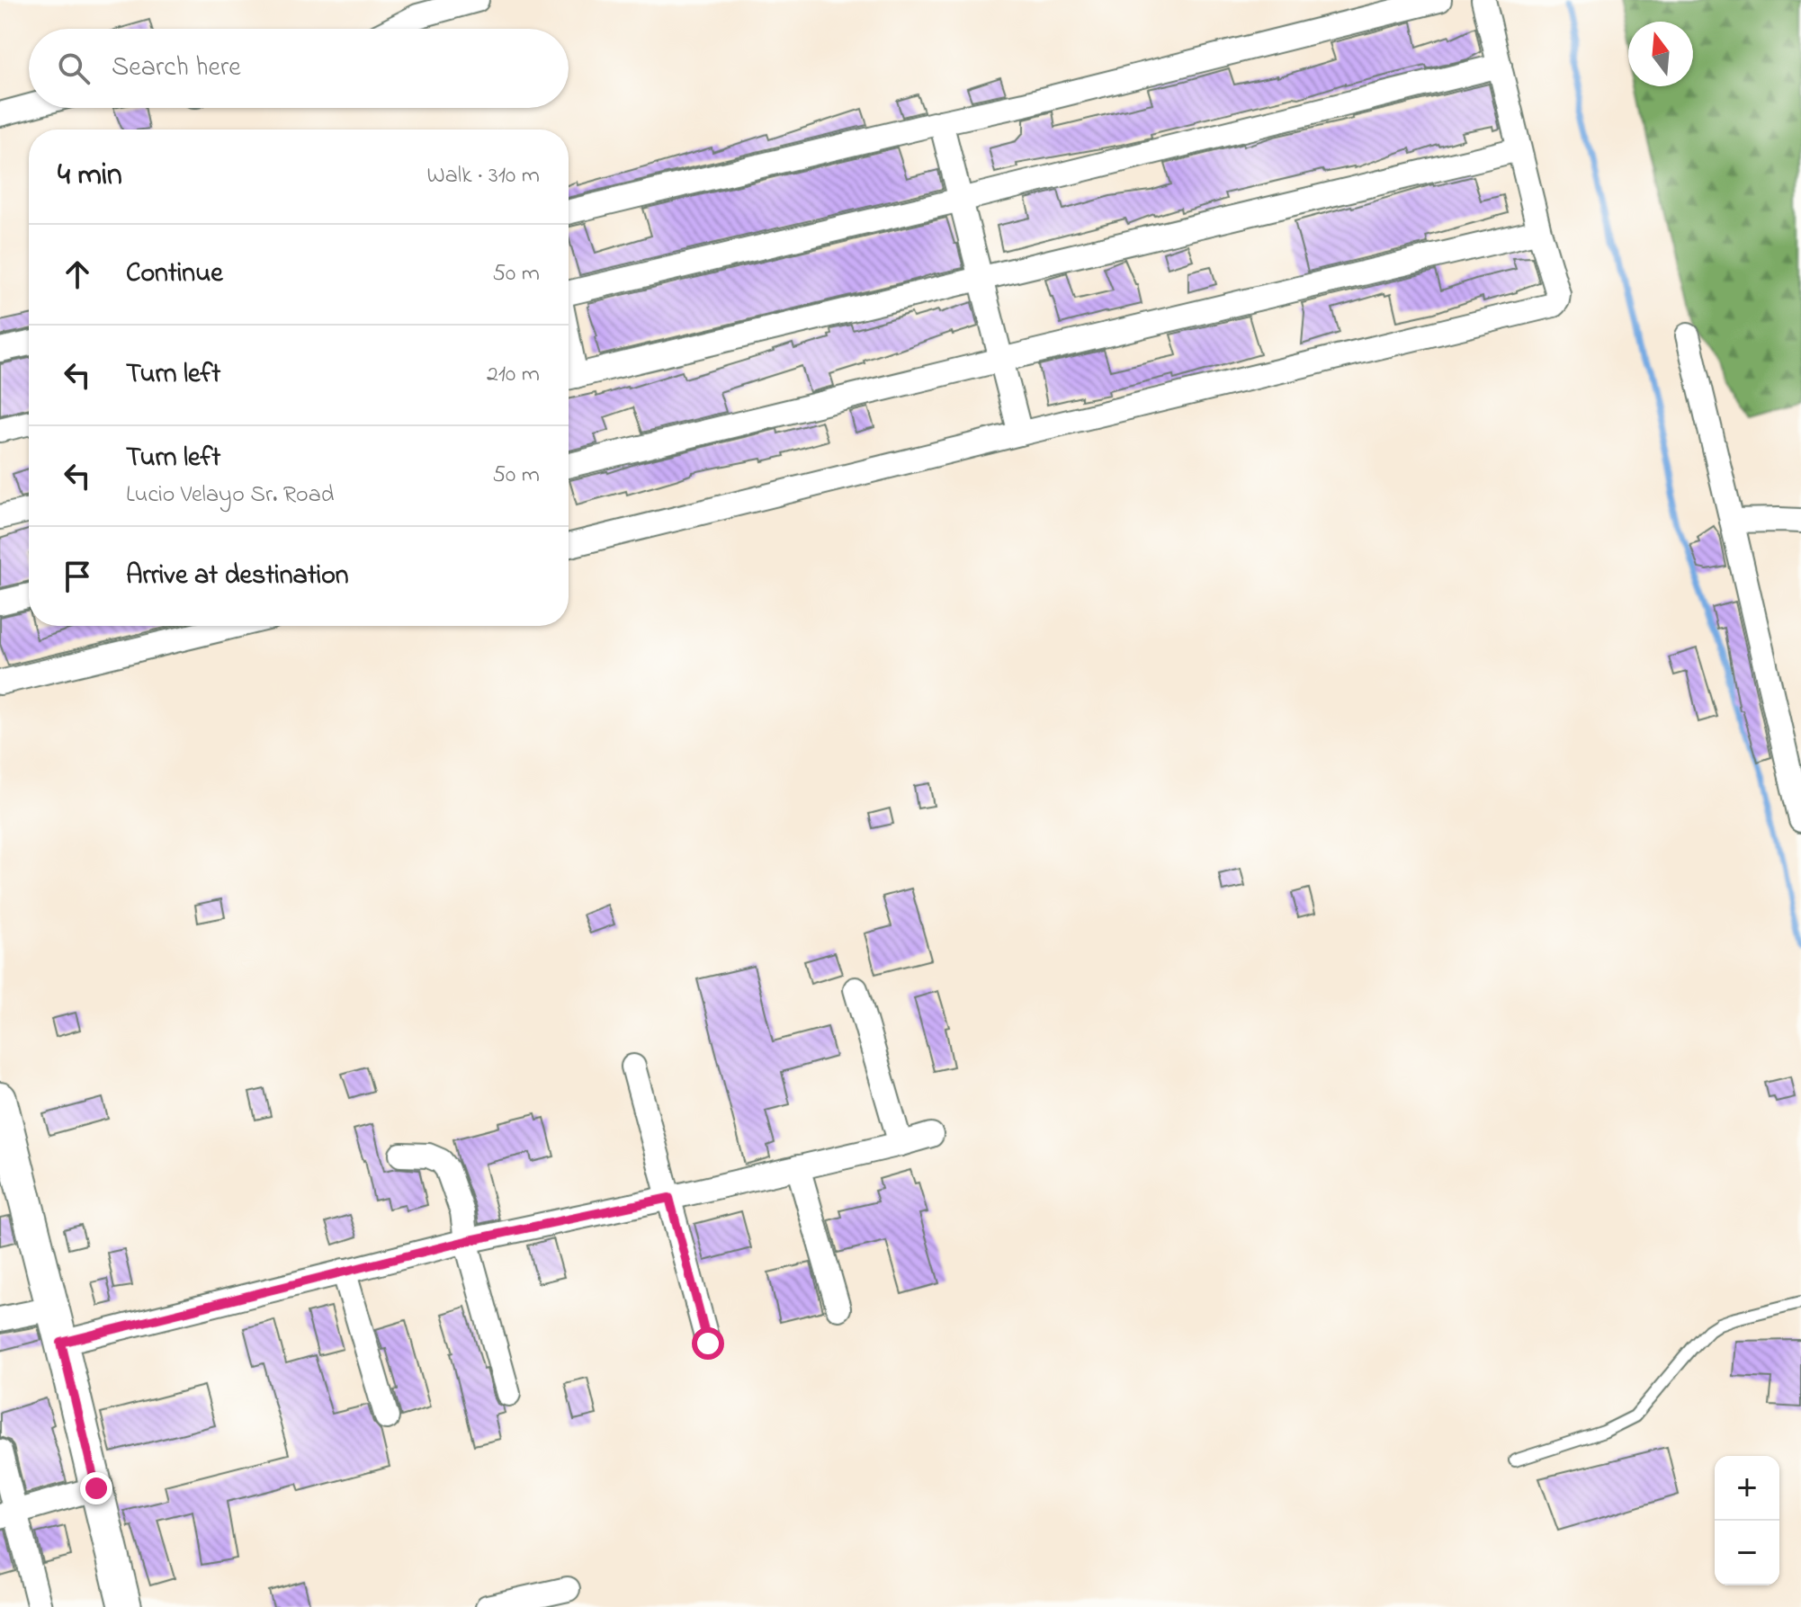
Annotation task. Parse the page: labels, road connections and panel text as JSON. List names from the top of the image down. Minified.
{"north":"top","page":{"search":"Search here","heading":["4 min","Walk · 310 m"],"list":[["Continue","50 m"],["Turn left","210 m"],["Turn left","Lucio Velayo Sr. Road","50 m"],"Arrive at destination"],"map_buttons":["+","−"]}}
